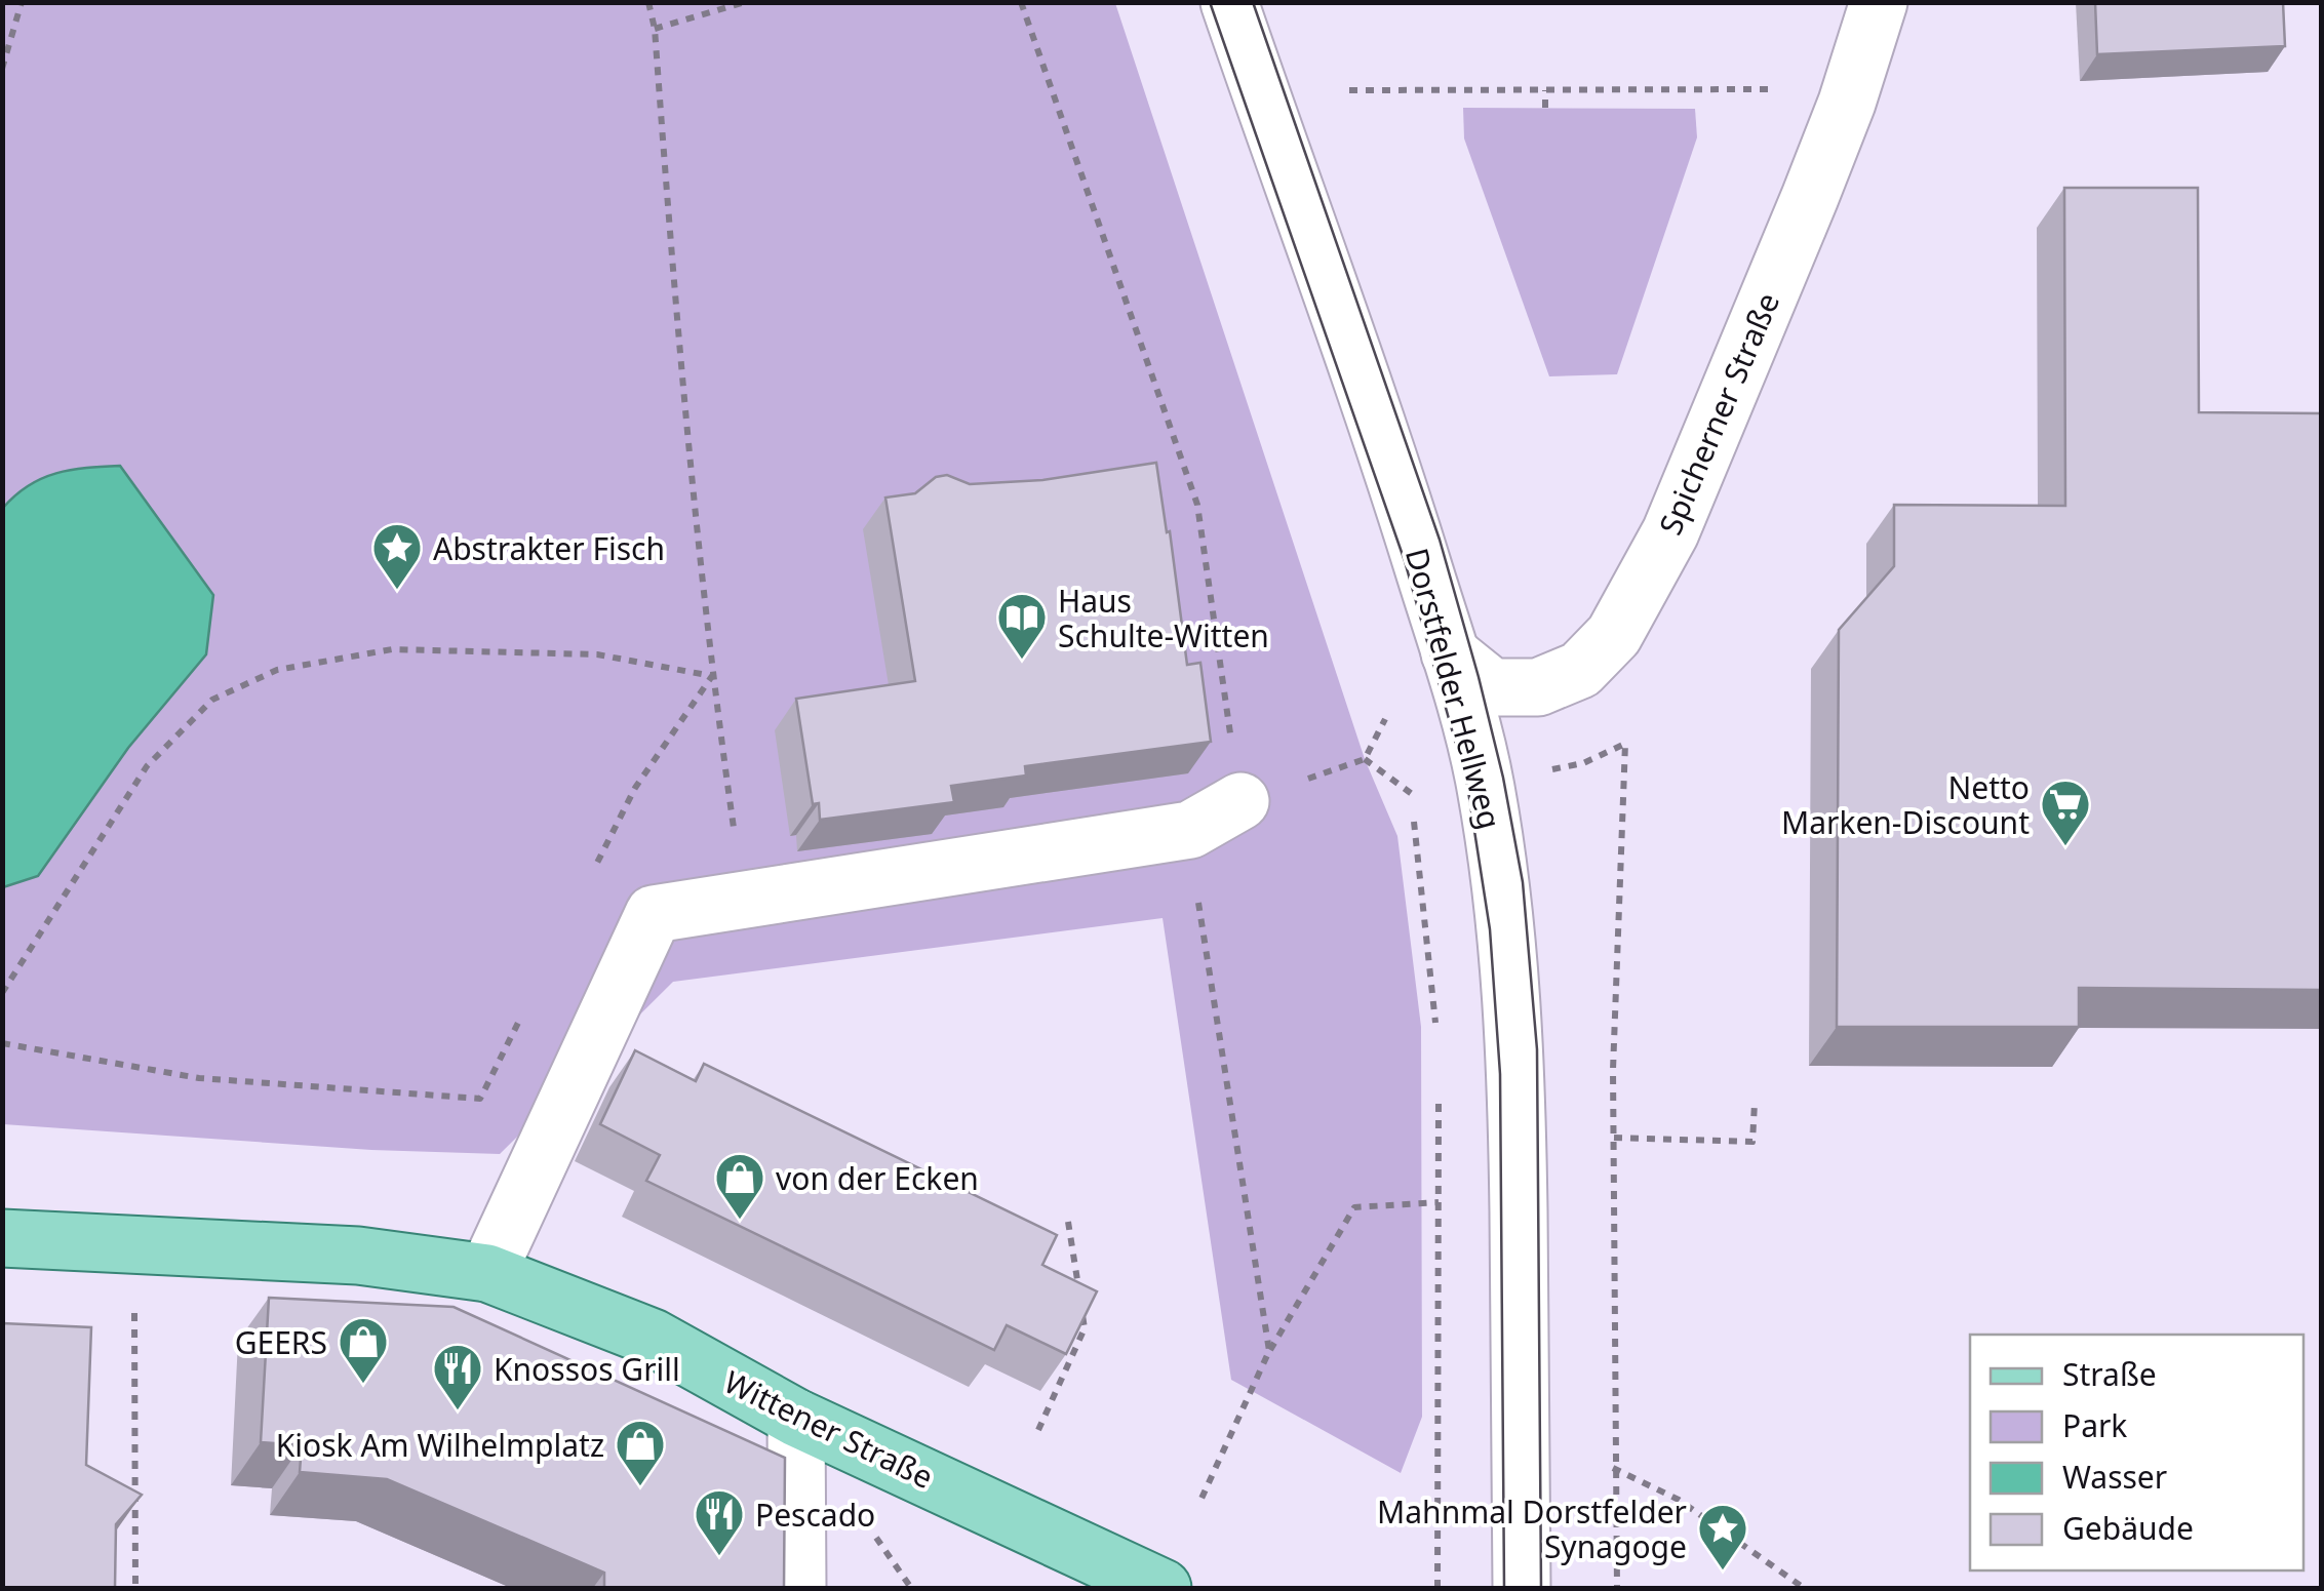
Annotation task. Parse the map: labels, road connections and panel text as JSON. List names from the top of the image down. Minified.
{"streets":{"main road":["Wittener Straße"],"street":["Spicherner Straße","Dorstfelder Hellweg"]},"crossings":[["Spicherner Straße","Dorstfelder Hellweg"]],"places":{"place":["Abstrakter Fisch","Mahnmal Dorstfelder Synagoge"],"library":["Haus Schulte-Witten"],"supermarket":["Netto Marken-Discount"],"shop":["von der Ecken","GEERS","Kiosk Am Wilhelmplatz"],"restaurant":["Knossos Grill","Pescado"]},"legend":["Straße","Park","Wasser","Gebäude"]}
